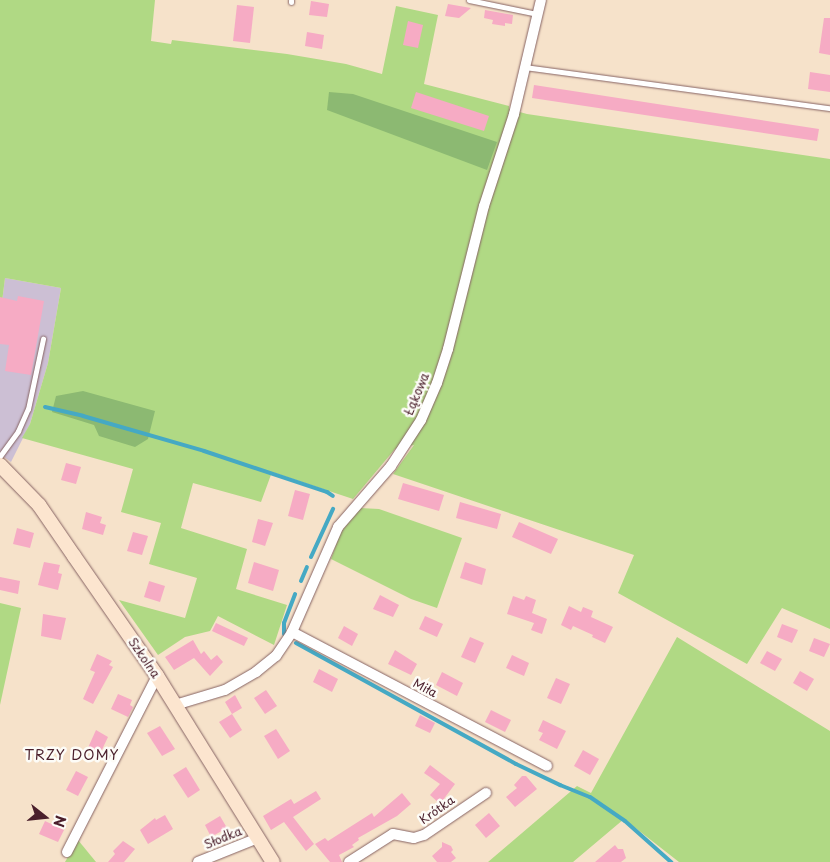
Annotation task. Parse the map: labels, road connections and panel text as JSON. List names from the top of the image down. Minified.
{"streets":{"street":["Łąkowa","Szkolna","Miła","Krótka","Słodka"]},"crossings":[["Łąkowa","Szkolna"],["Łąkowa","Miła"],["Szkolna","Słodka"]],"districts":["TRZY DOMY"],"north":"right"}
